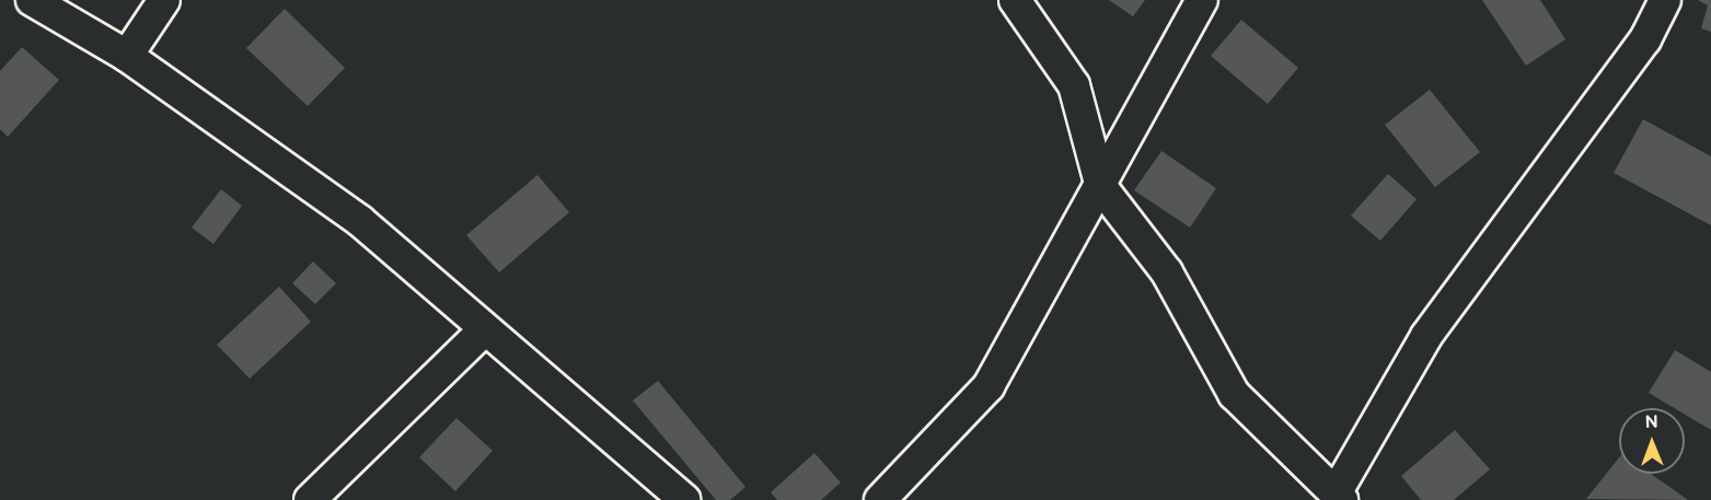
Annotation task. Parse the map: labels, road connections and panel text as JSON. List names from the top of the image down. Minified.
{"north":"top"}
